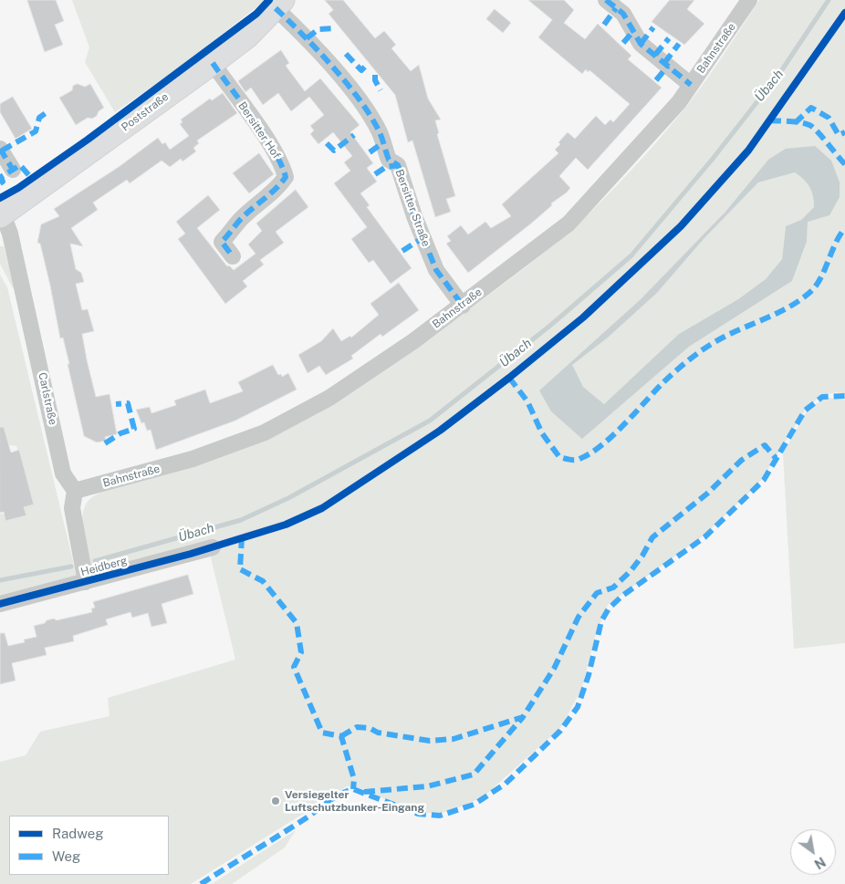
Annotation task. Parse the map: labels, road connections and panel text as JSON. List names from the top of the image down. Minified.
{"streets":{"main road":["Poststraße"],"street":["Bahnstraße","Bersitter Hof","Bersitter Straße","Carlstraße","Heidberg"]},"crossings":[["Bahnstraße","Bersitter Straße"],["Bahnstraße","Carlstraße"],["Poststraße","Bersitter Hof"],["Poststraße","Bersitter Straße"],["Poststraße","Carlstraße"]],"water":["Übach"],"places":["Versiegelter Luftschutzbunker-Eingang"],"legend":["Radweg","Weg"],"north":"bottom right"}
